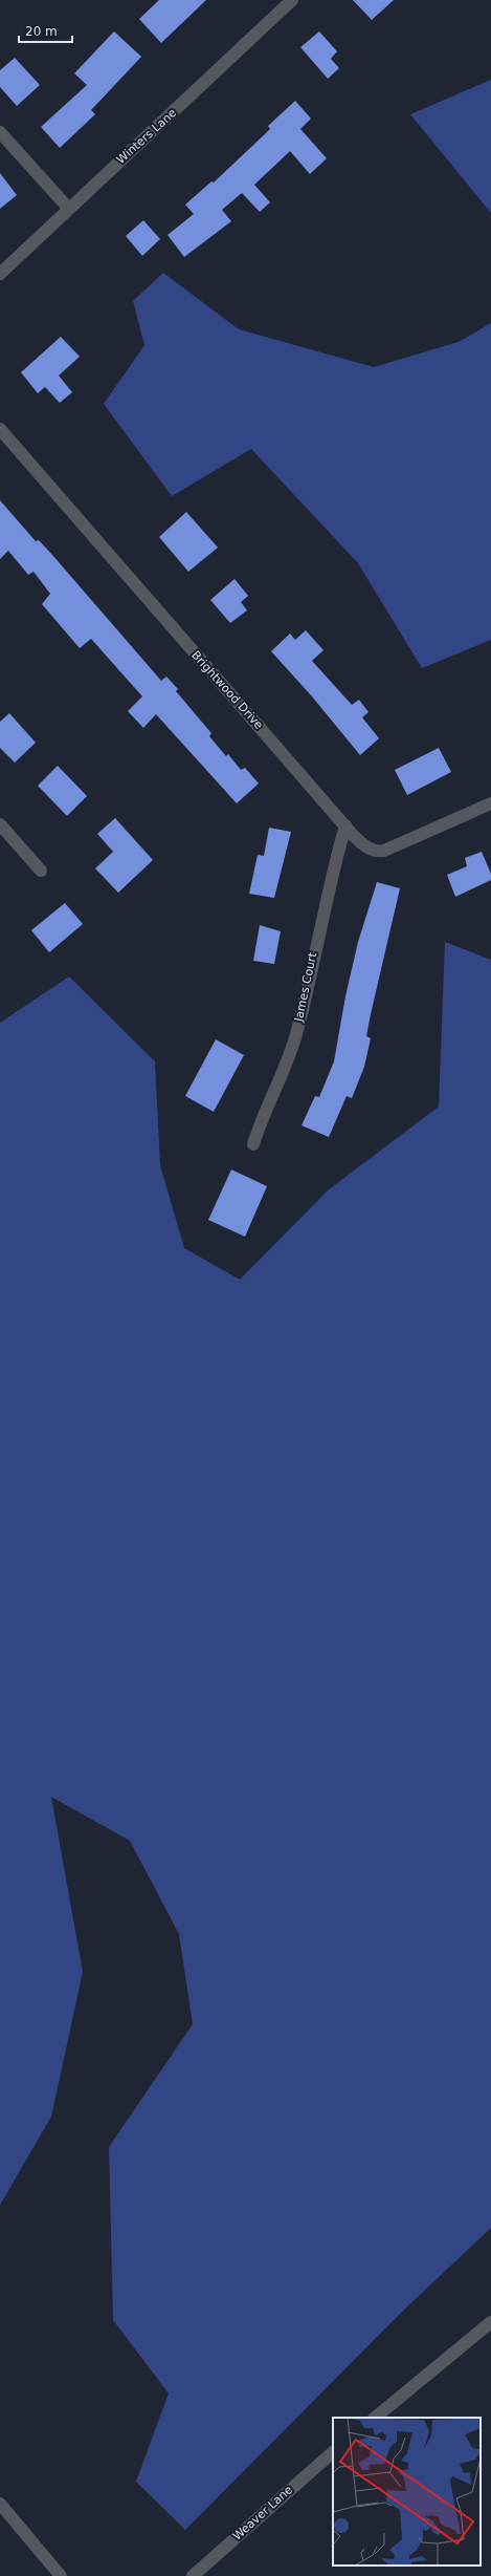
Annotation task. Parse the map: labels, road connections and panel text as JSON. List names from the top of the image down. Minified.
{"streets":{"street":["Winters Lane","Brightwood Drive","James Court","Weaver Lane"]},"crossings":[["Brightwood Drive","James Court"]],"scale_bar":"20 m"}
